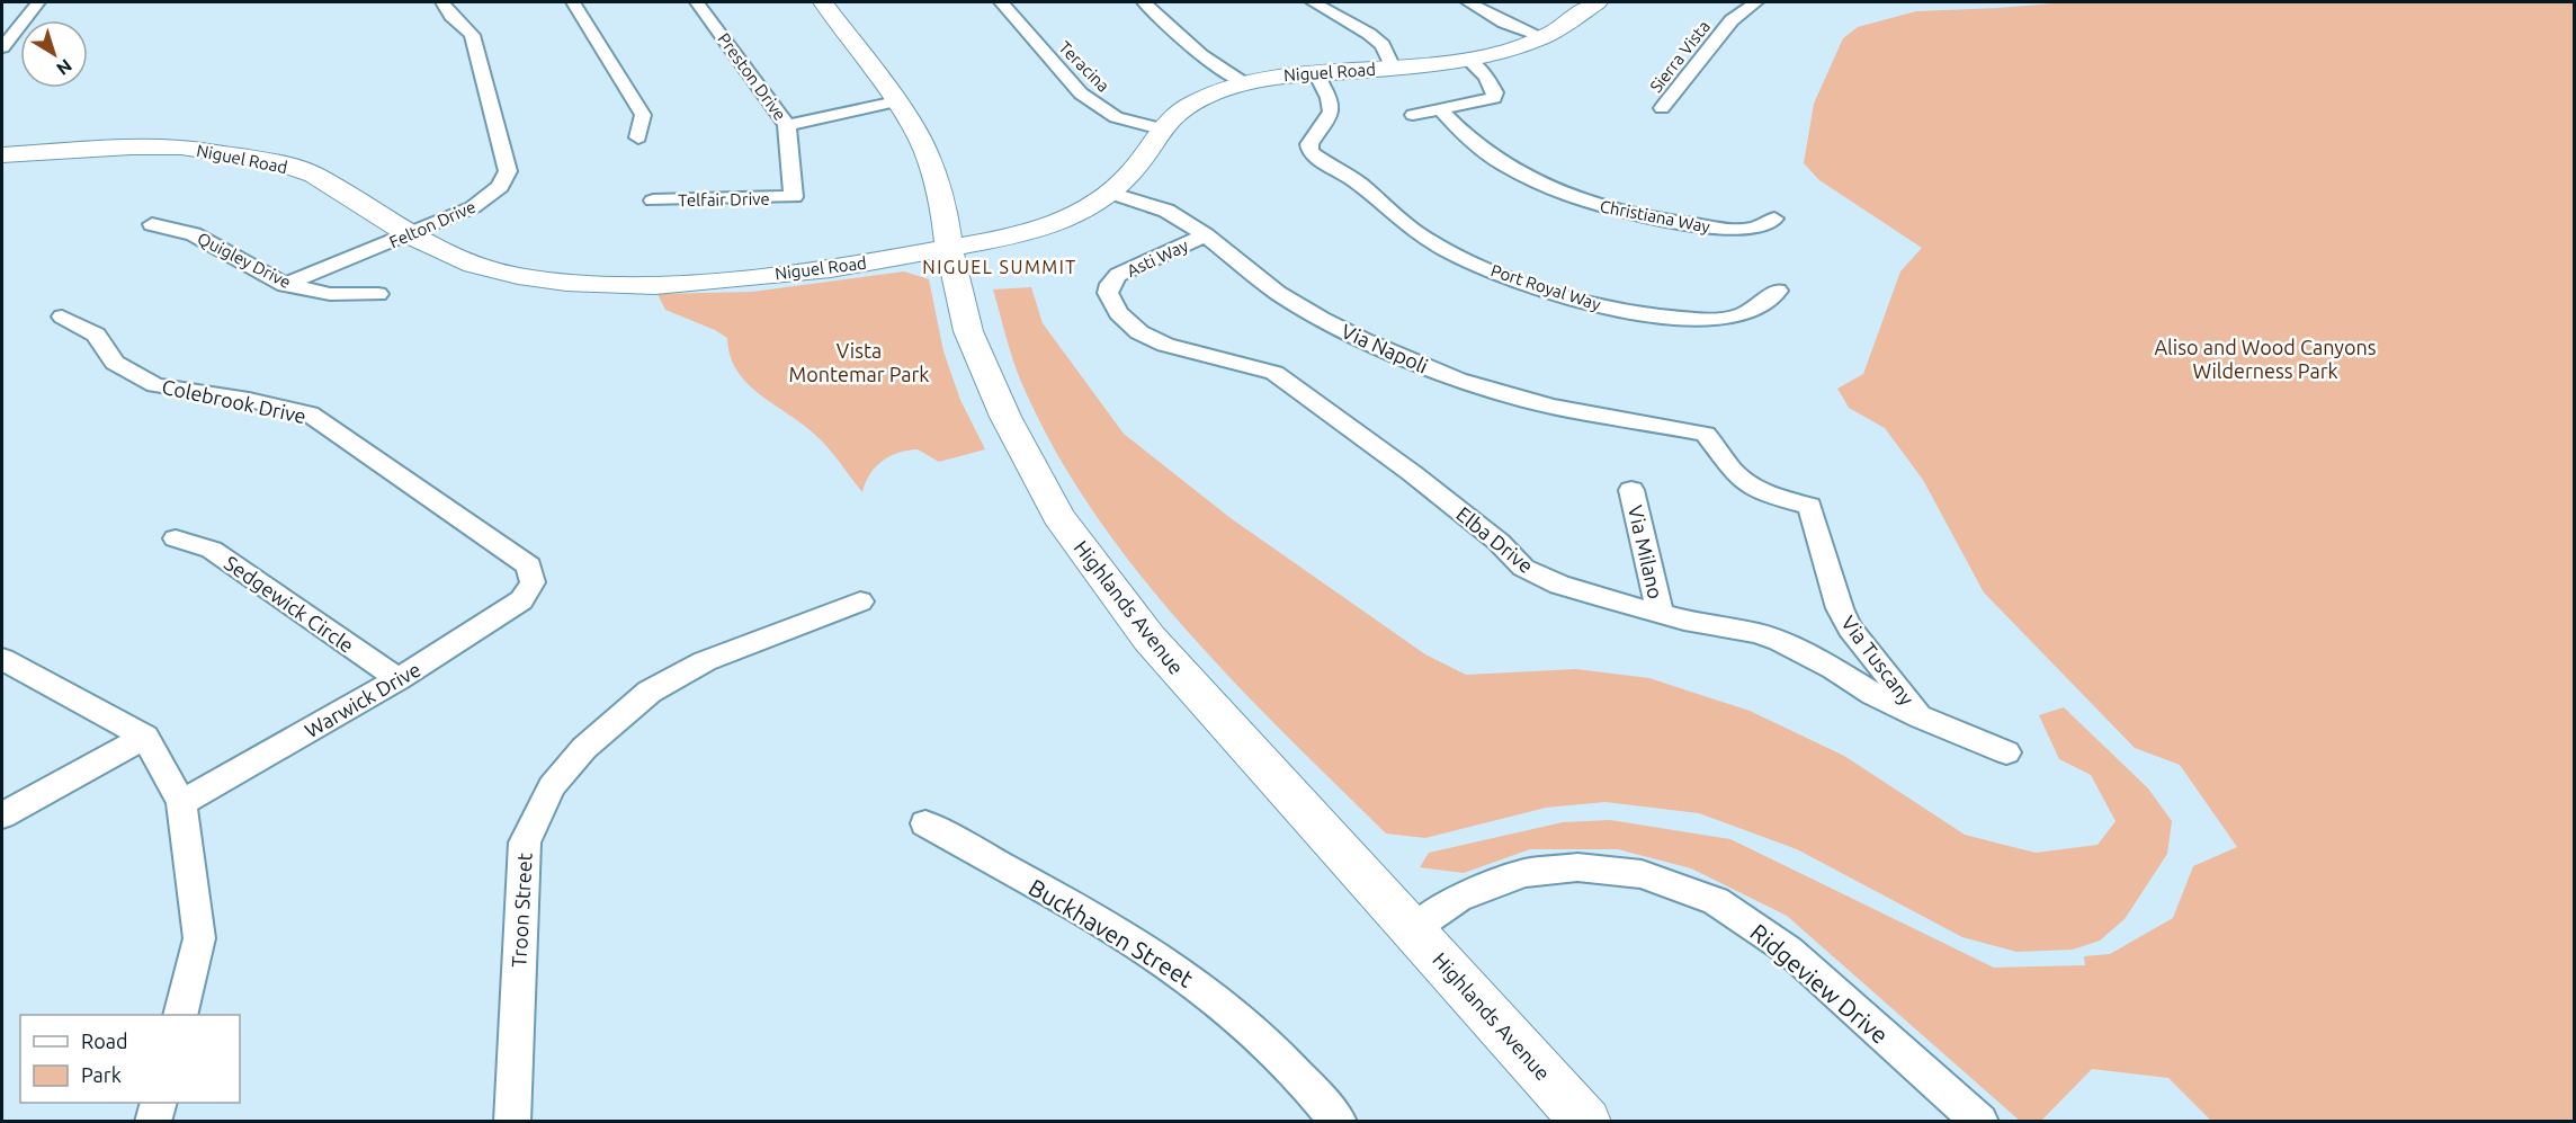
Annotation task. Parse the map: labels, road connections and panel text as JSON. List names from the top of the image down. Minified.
{"streets":{"main road":["Niguel Road","Highlands Avenue"],"street":["Sierra Vista","Teracina","Preston Drive","Telfair Drive","Christiana Way","Felton Drive","Asti Way","Quigley Drive","Port Royal Way","Via Napoli","Colebrook Drive","Elba Drive","Via Milano","Sedgewick Circle","Via Tuscany","Warwick Drive","Troon Street","Buckhaven Street","Ridgeview Drive"]},"crossings":[["Teracina","Niguel Road"],["Niguel Road","Felton Drive"],["Niguel Road","Port Royal Way"],["Niguel Road","Via Napoli"],["Niguel Road","Highlands Avenue"],["Preston Drive","Telfair Drive"],["Felton Drive","Quigley Drive"],["Asti Way","Via Napoli"],["Asti Way","Elba Drive"],["Via Napoli","Via Tuscany"],["Colebrook Drive","Warwick Drive"],["Elba Drive","Via Milano"],["Elba Drive","Via Tuscany"],["Sedgewick Circle","Warwick Drive"],["Highlands Avenue","Ridgeview Drive"]],"districts":["NIGUEL SUMMIT"],"parks":["Aliso and Wood Canyons Wilderness Park","Vista Montemar Park"],"legend":["Road","Park"],"north":"bottom right"}
